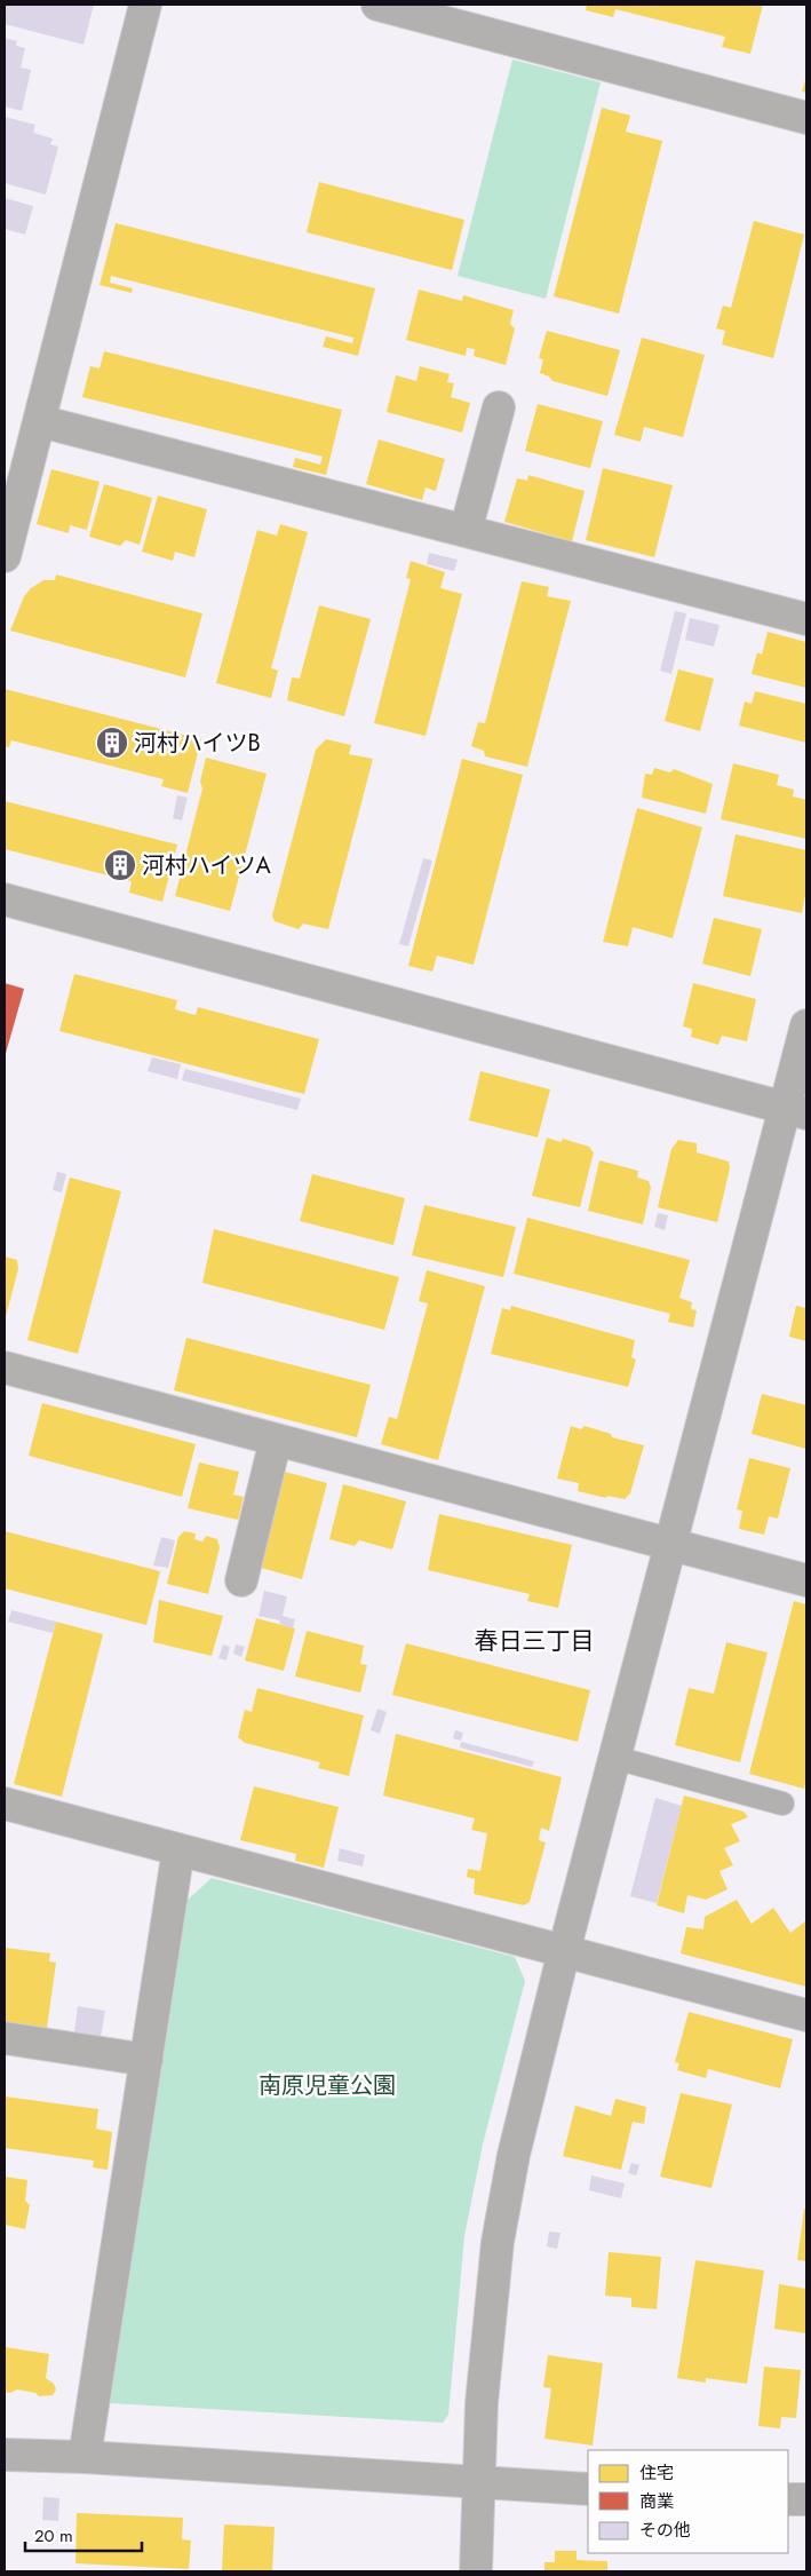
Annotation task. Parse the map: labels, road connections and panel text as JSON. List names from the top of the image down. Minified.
{"districts":["春日三丁目"],"parks":["南原児童公園"],"places":{"building":["河村ハイツB","河村ハイツA"]},"legend":["住宅","商業","その他"],"scale_bar":"20 m"}
